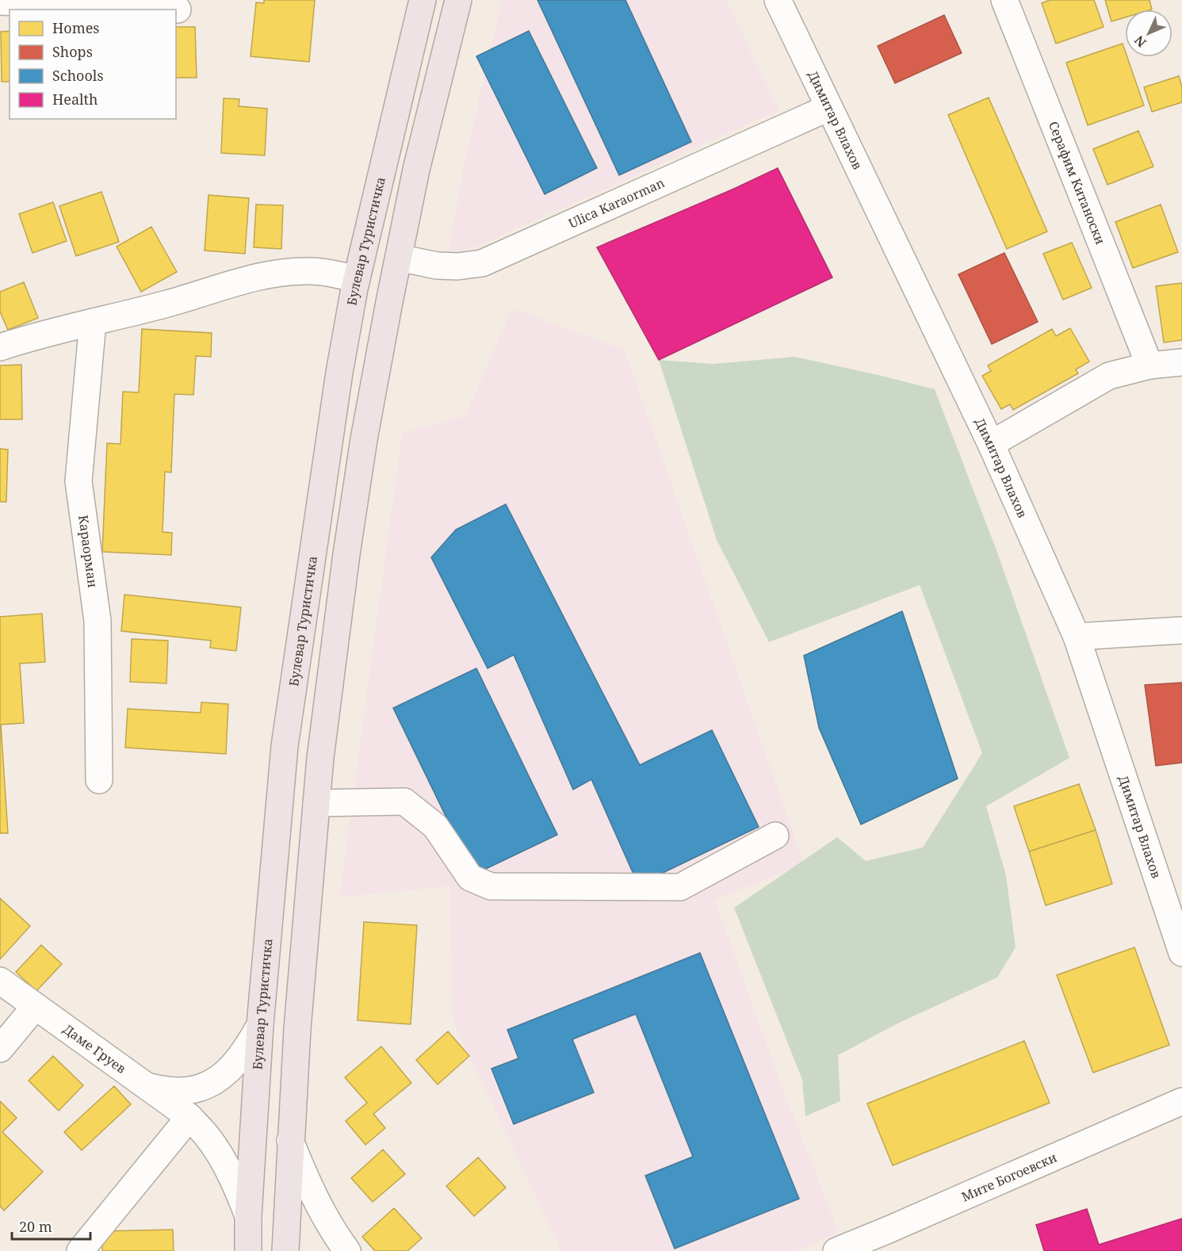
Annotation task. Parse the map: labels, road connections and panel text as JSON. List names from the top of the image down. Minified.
{"streets":{"main road":["Булевар Туристичка"],"street":["Димитар Влахов","Серафим Китаноски","Ulica Karaorman","Караорман","Даме Груев","Мите Богоевски"]},"crossings":[["Димитар Влахов","Ulica Karaorman"],["Булевар Туристичка","Даме Груев"]],"legend":["Homes","Shops","Schools","Health"],"scale_bar":"20 m","north":"bottom left"}
